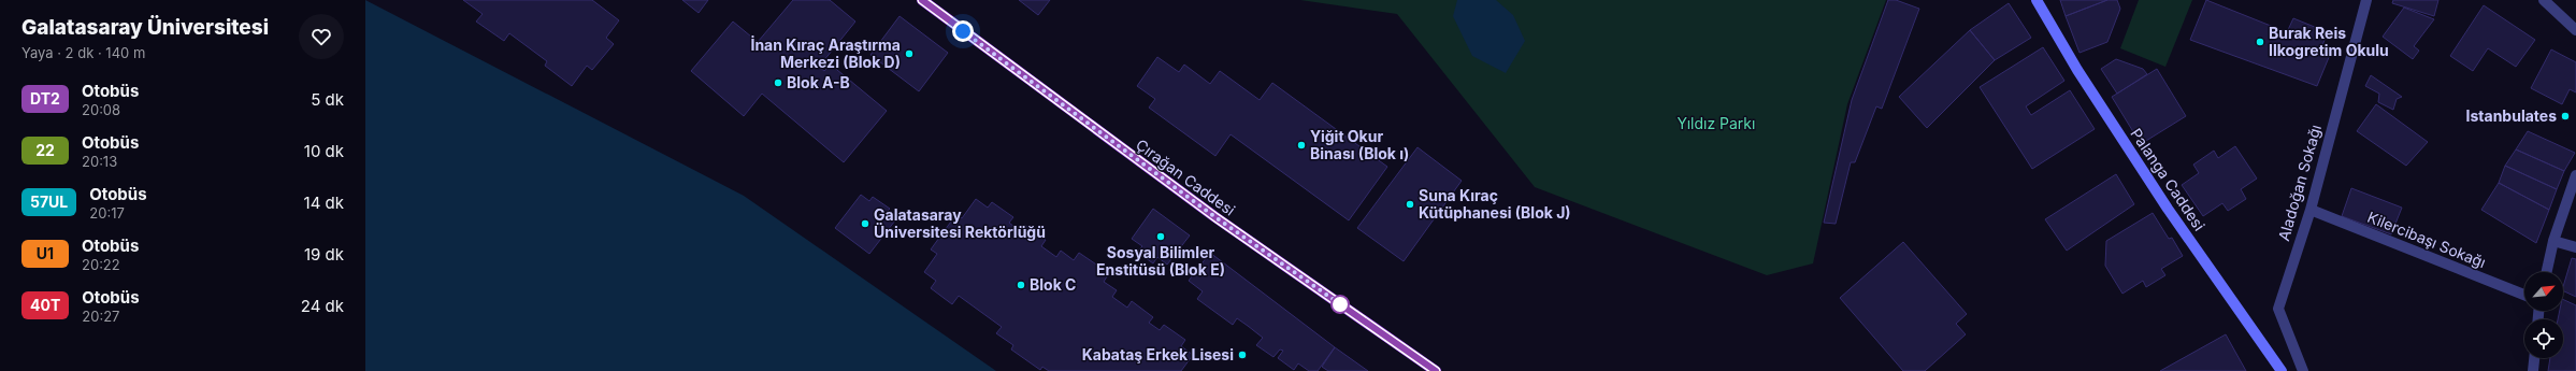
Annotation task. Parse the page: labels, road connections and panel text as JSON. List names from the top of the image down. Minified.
{"streets":{"main road":["Çırağan Caddesi","Palanga Caddesi"],"street":["Aladoğan Sokağı","Kilercibaşı Sokağı"]},"crossings":[["Aladoğan Sokağı","Kilercibaşı Sokağı"]],"parks":["Yıldız Parkı"],"places":["Burak Reis Ilkogretim Okulu","İnan Kıraç Araştırma Merkezi (Blok D)","Blok A-B","Istanbulates","Yiğit Okur Binası (Blok ı)","Suna Kıraç Kütüphanesi (Blok J)","Galatasaray Üniversitesi Rektörlüğü","Sosyal Bilimler Enstitüsü (Blok E)","Blok C","Kabataş Erkek Lisesi"],"lines":["bus line DT2"],"north":"top right","page":{"heading":["Galatasaray Üniversitesi","Yaya · 2 dk · 140 m"],"list":[{"mark":"DT2","name":"Otobüs","note":"20:08","value":"5 dk"},{"mark":"22","name":"Otobüs","note":"20:13","value":"10 dk"},{"mark":"57UL","name":"Otobüs","note":"20:17","value":"14 dk"},{"mark":"U1","name":"Otobüs","note":"20:22","value":"19 dk"},{"mark":"40T","name":"Otobüs","note":"20:27","value":"24 dk"}]}}
